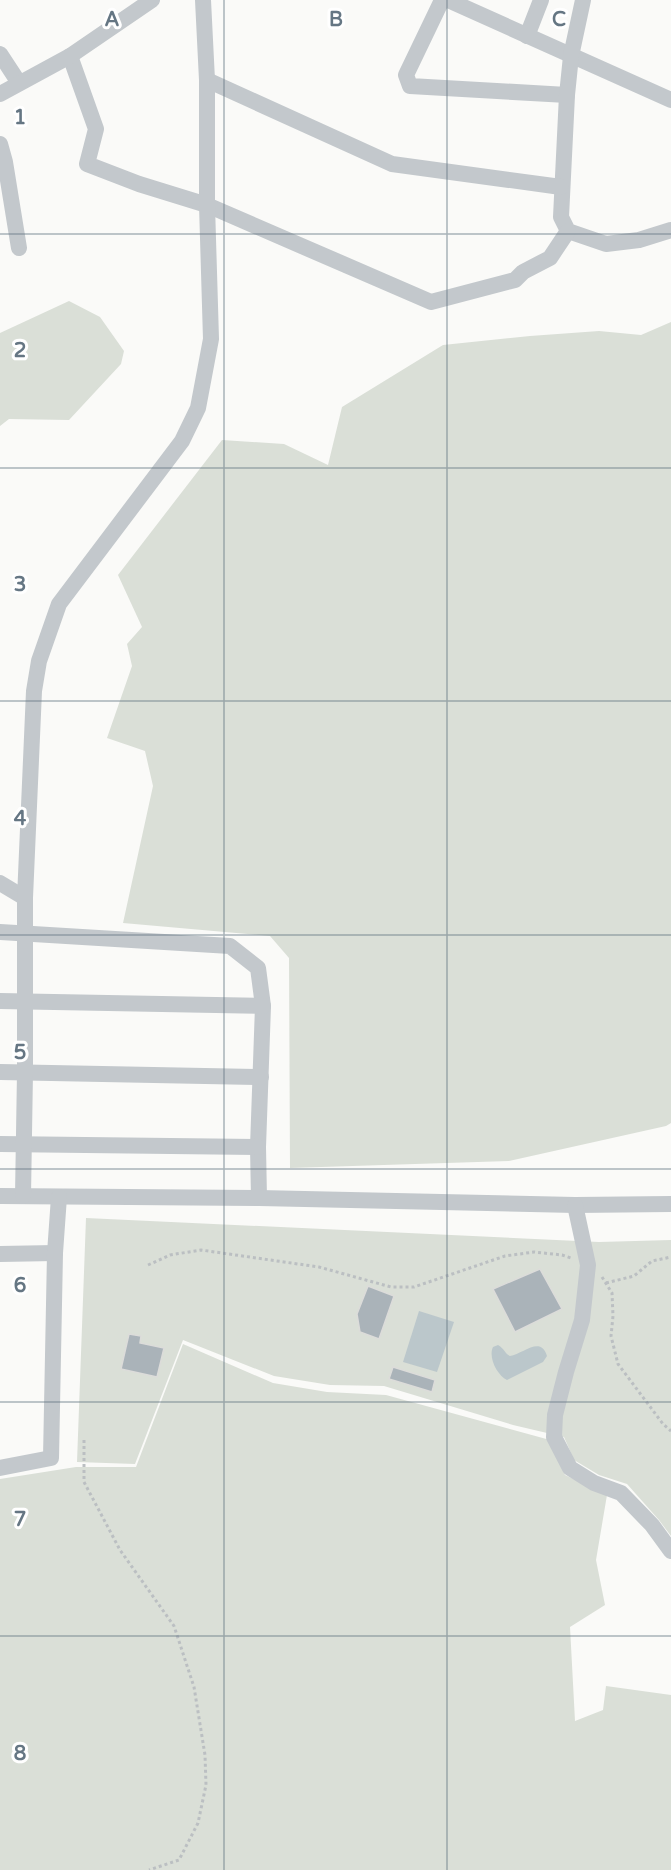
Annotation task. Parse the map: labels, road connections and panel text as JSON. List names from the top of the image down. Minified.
{"grid":{"columns":["A","B","C"],"rows":["1","2","3","4","5","6","7","8"]}}
